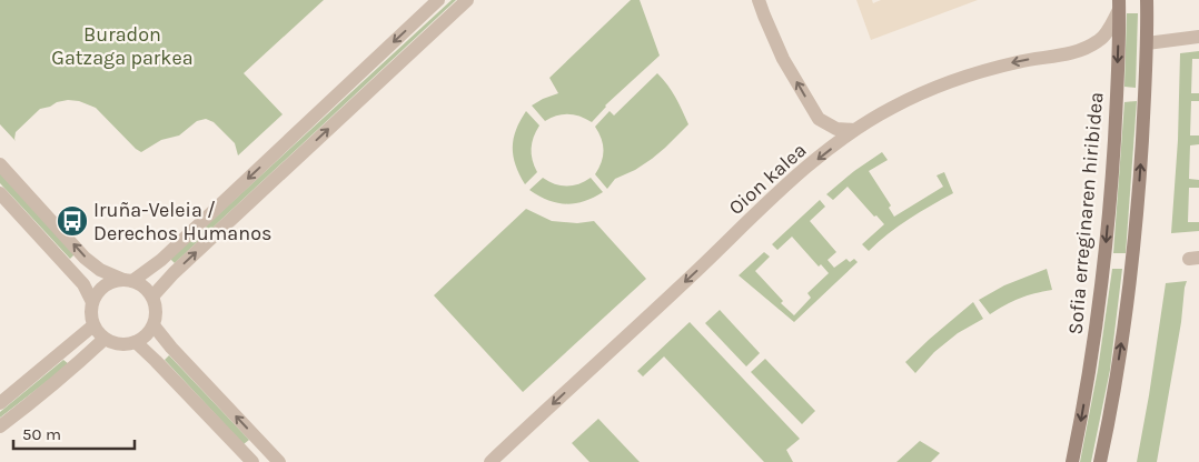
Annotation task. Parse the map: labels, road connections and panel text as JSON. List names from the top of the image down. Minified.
{"streets":{"main road":["Sofia erreginaren hiribidea"],"street":["Oion kalea"]},"crossings":[["Oion kalea","Sofia erreginaren hiribidea"]],"one_way":["Oion kalea"],"parks":["Buradon Gatzaga parkea"],"places":{"bus stop":["Iruña-Veleia / Derechos Humanos"]},"scale_bar":"50 m"}
